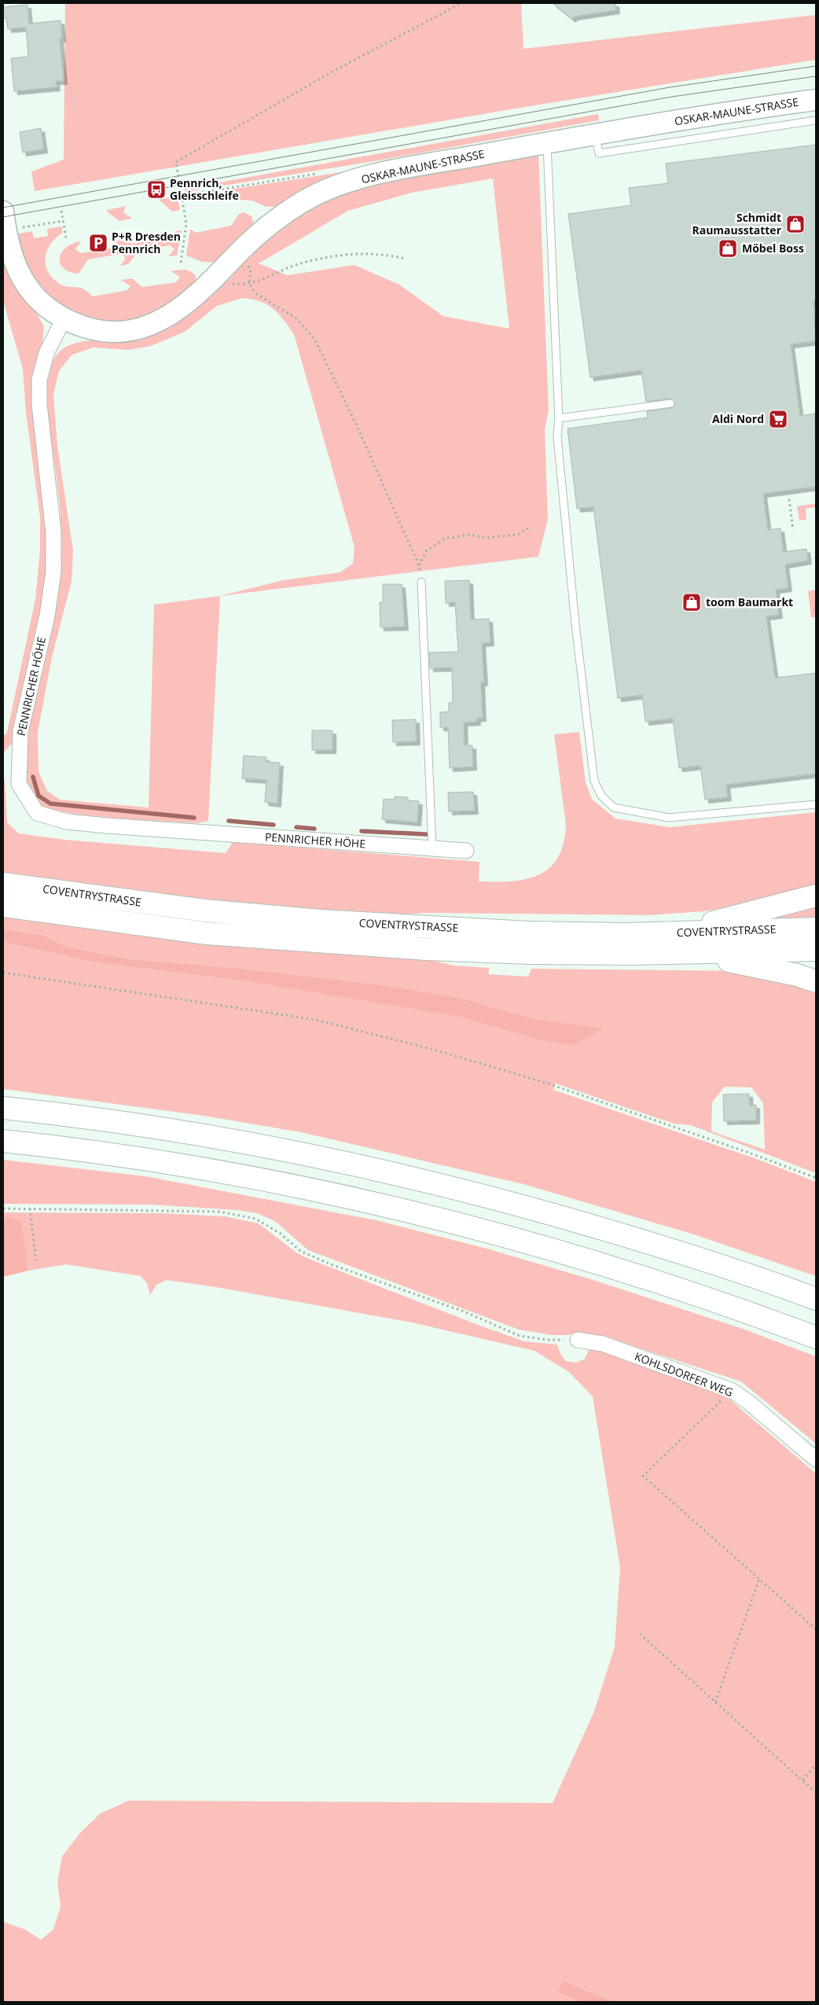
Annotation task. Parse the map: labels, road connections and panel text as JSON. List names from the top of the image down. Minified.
{"streets":{"highway":["COVENTRYSTRASSE"],"street":["OSKAR-MAUNE-STRASSE","PENNRICHER HÖHE","KOHLSDORFER WEG"]},"crossings":[["OSKAR-MAUNE-STRASSE","PENNRICHER HÖHE"]],"places":{"bus stop":["Pennrich, Gleisschleife"],"shop":["Schmidt Raumausstatter","Möbel Boss","toom Baumarkt"],"parking":["P+R Dresden Pennrich"],"supermarket":["Aldi Nord"]}}
